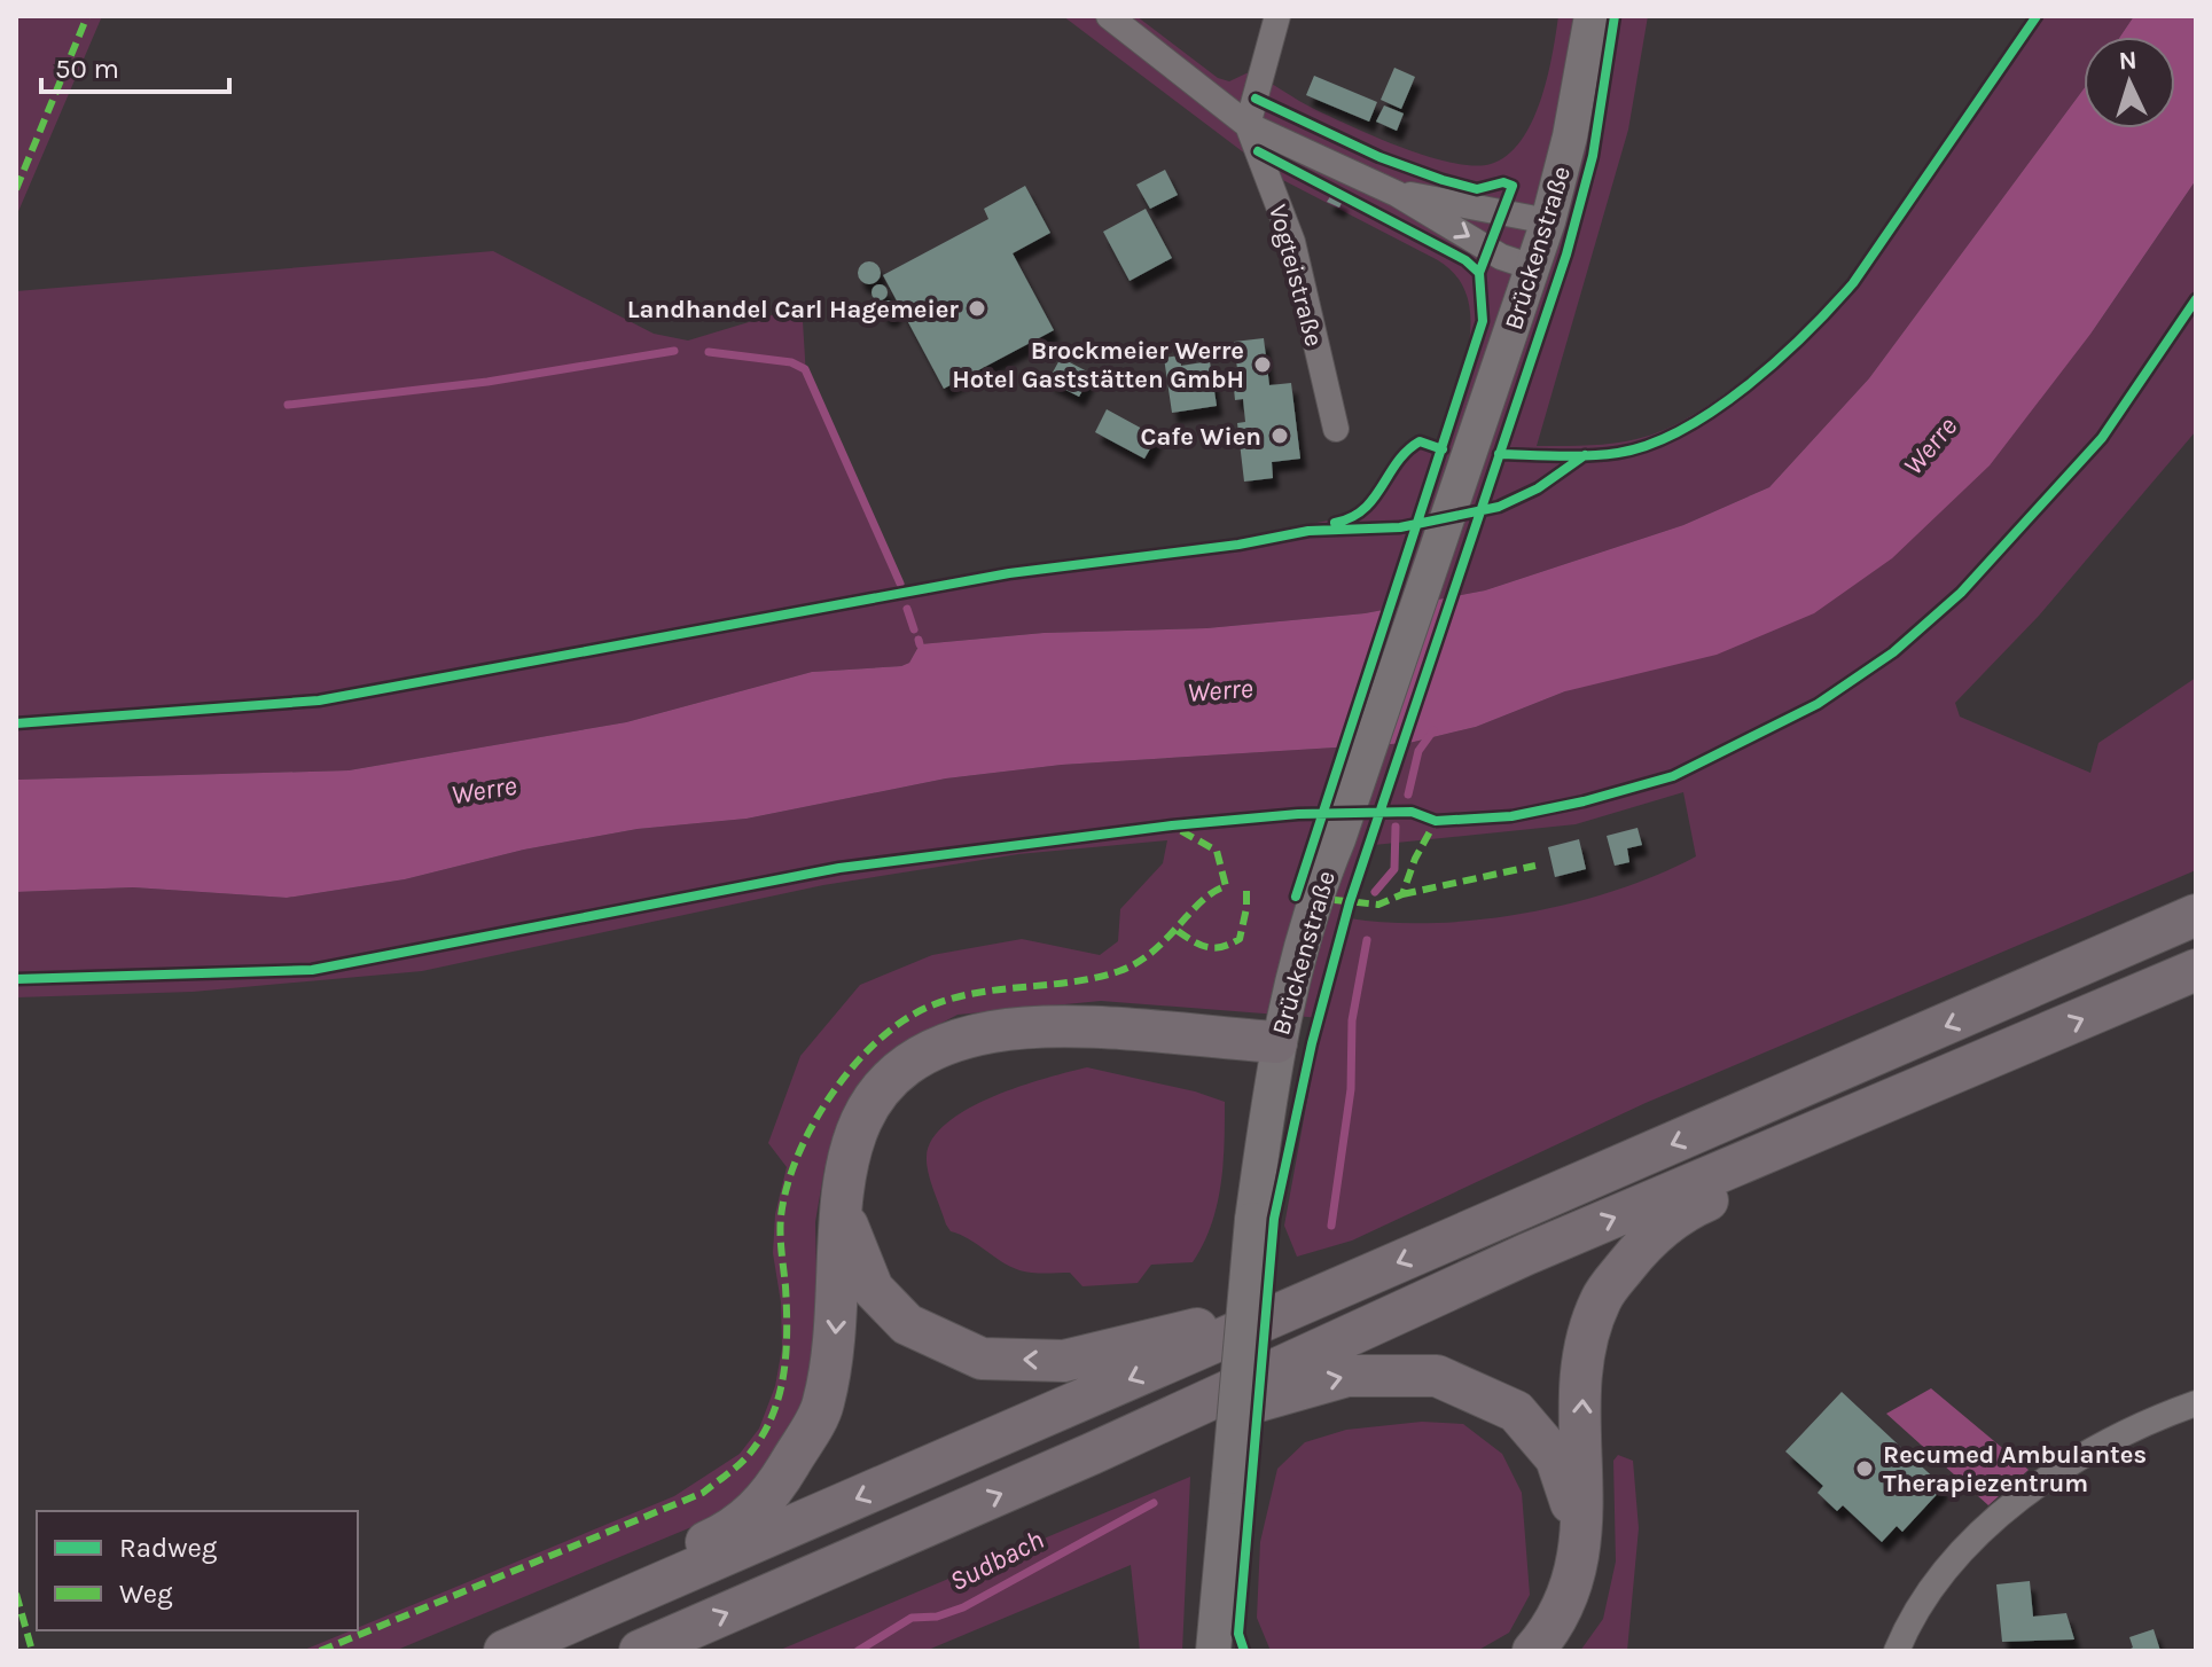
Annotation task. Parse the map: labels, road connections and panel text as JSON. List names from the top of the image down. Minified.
{"streets":{"main road":["Brückenstraße"],"street":["Vogteistraße"]},"water":["Werre","Sudbach"],"places":["Landhandel Carl Hagemeier","Brockmeier Werre Hotel Gaststätten GmbH","Cafe Wien","Recumed Ambulantes Therapiezentrum"],"legend":["Radweg","Weg"],"scale_bar":"50 m","north":"top"}
